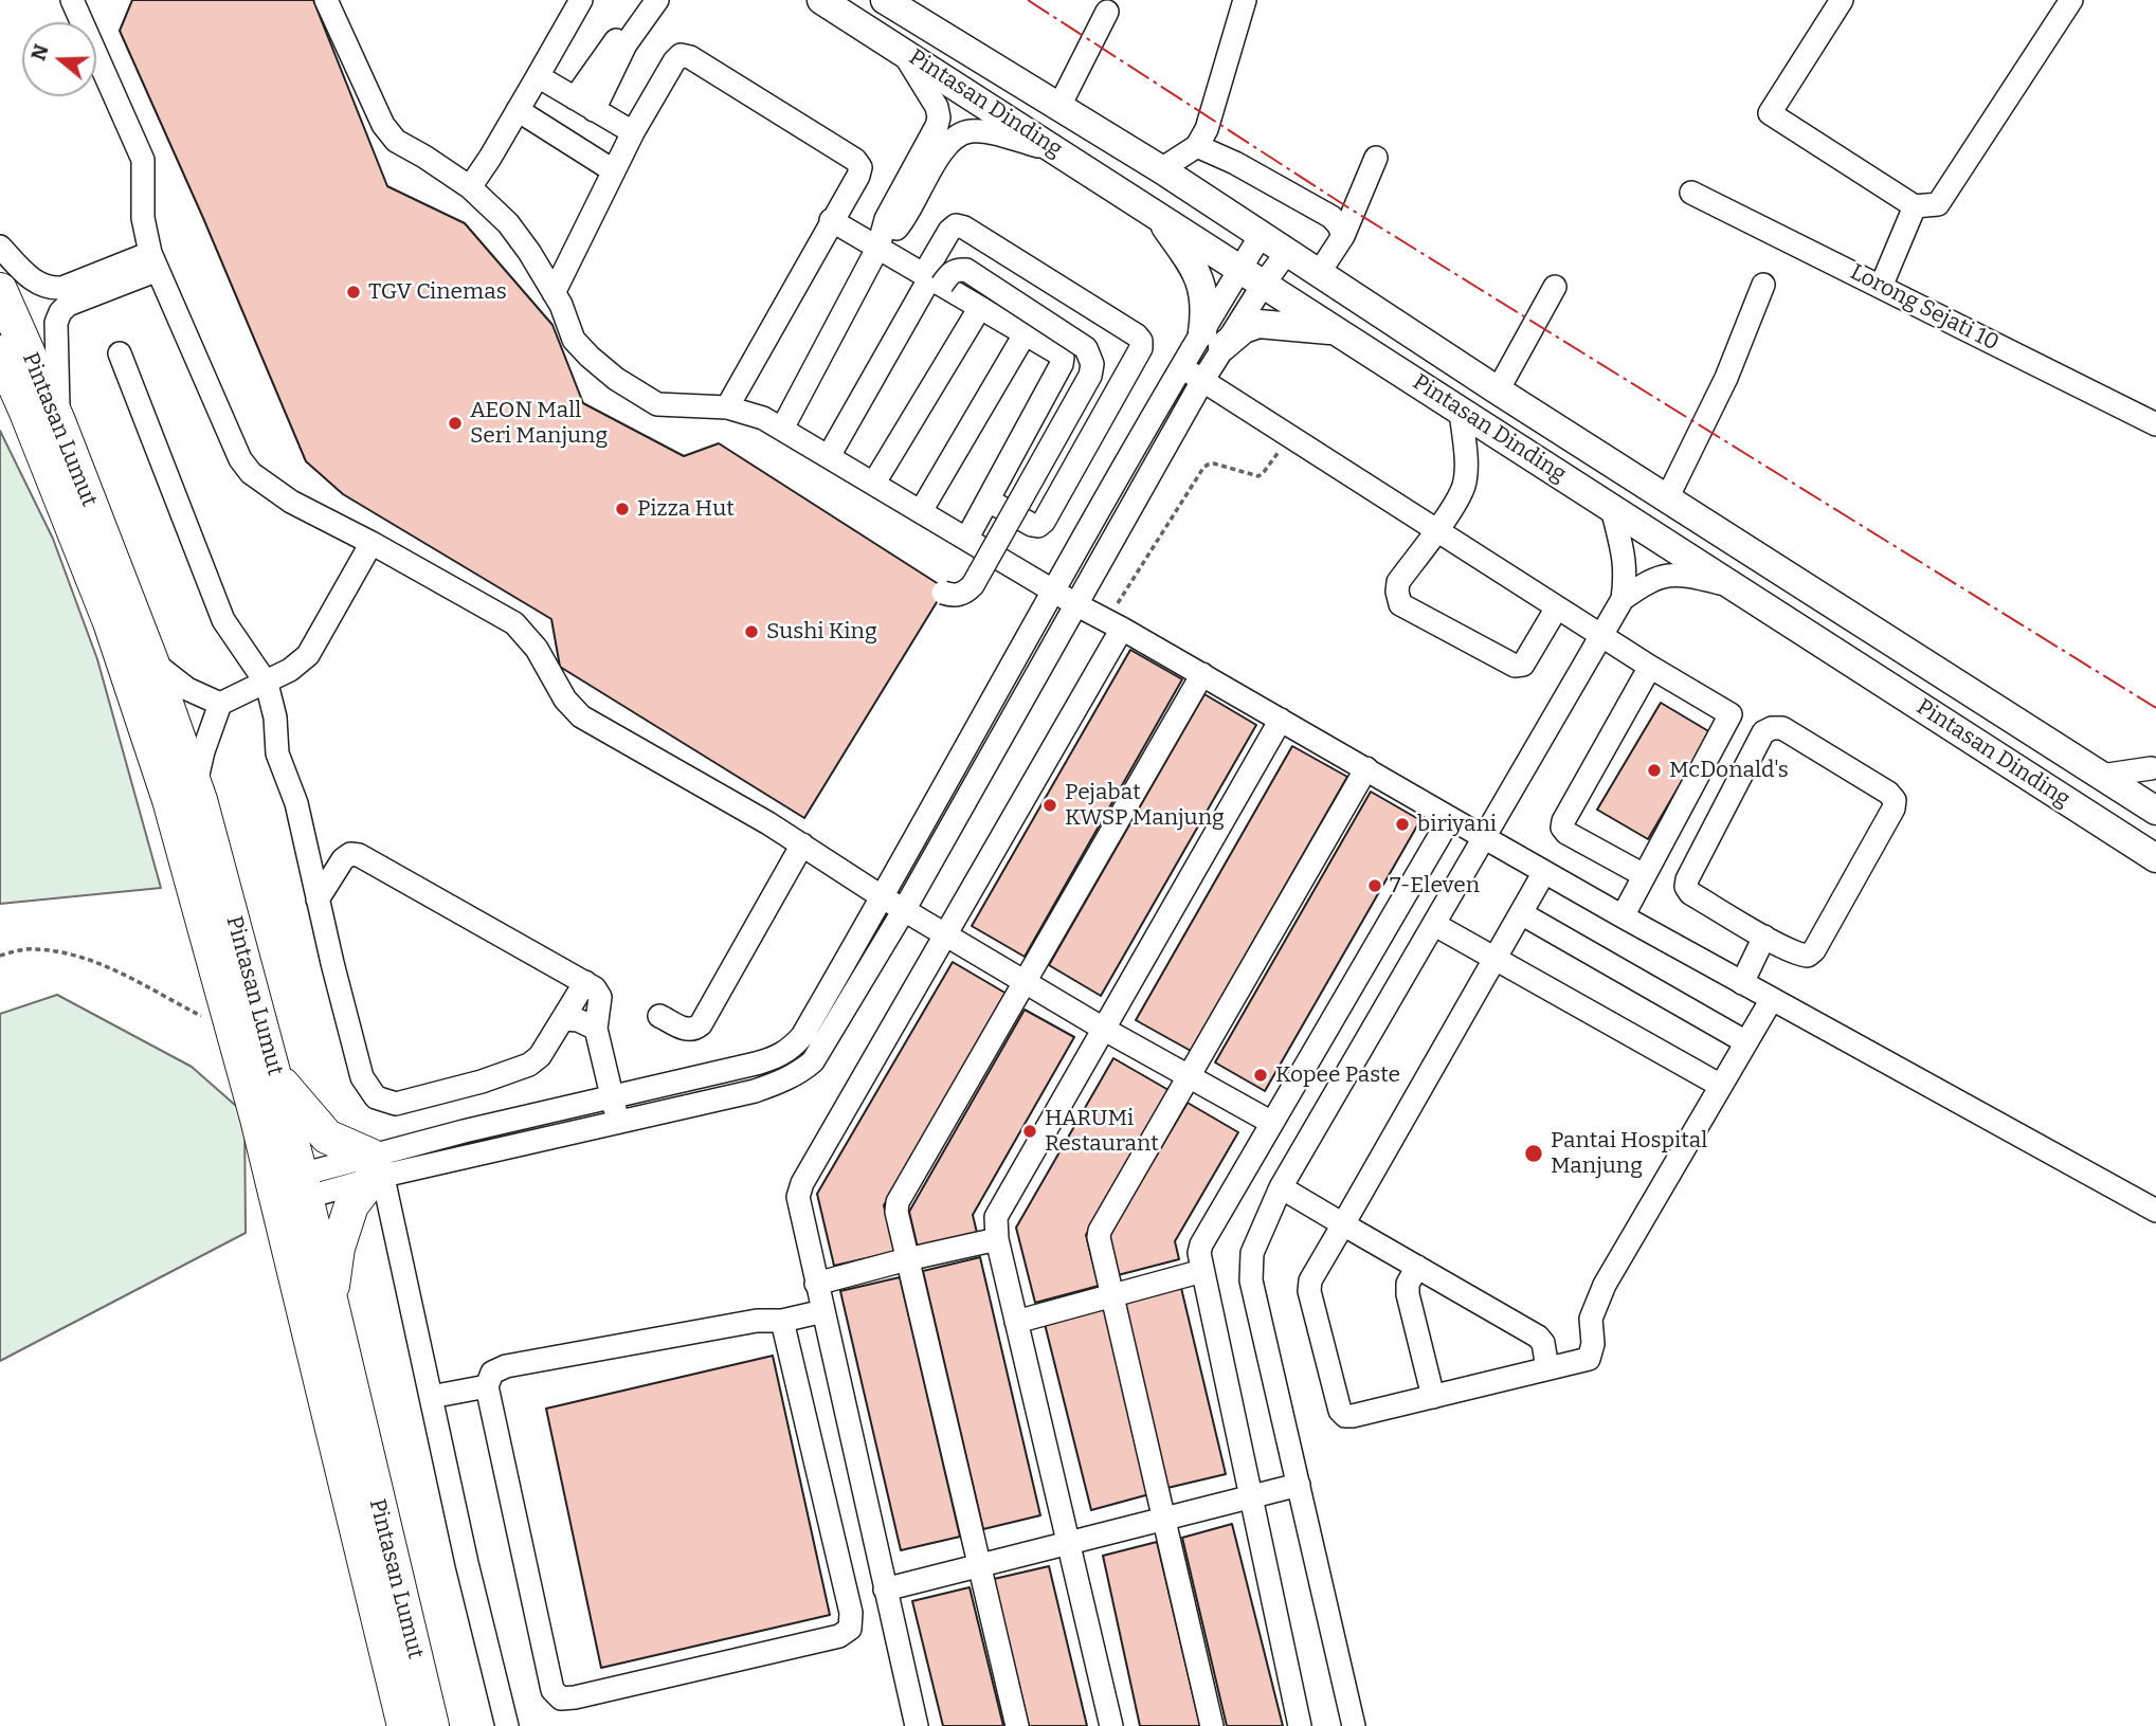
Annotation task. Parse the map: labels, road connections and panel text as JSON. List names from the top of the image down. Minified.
{"streets":{"highway":["Pintasan Lumut"],"main road":["Pintasan Dinding"],"street":["Lorong Sejati 10"]},"places":["TGV Cinemas","AEON Mall Seri Manjung","Pizza Hut","Sushi King","McDonald's","Pejabat KWSP Manjung","biriyani","7-Eleven","Kopee Paste","HARUMi Restaurant","Pantai Hospital Manjung"],"north":"left"}
